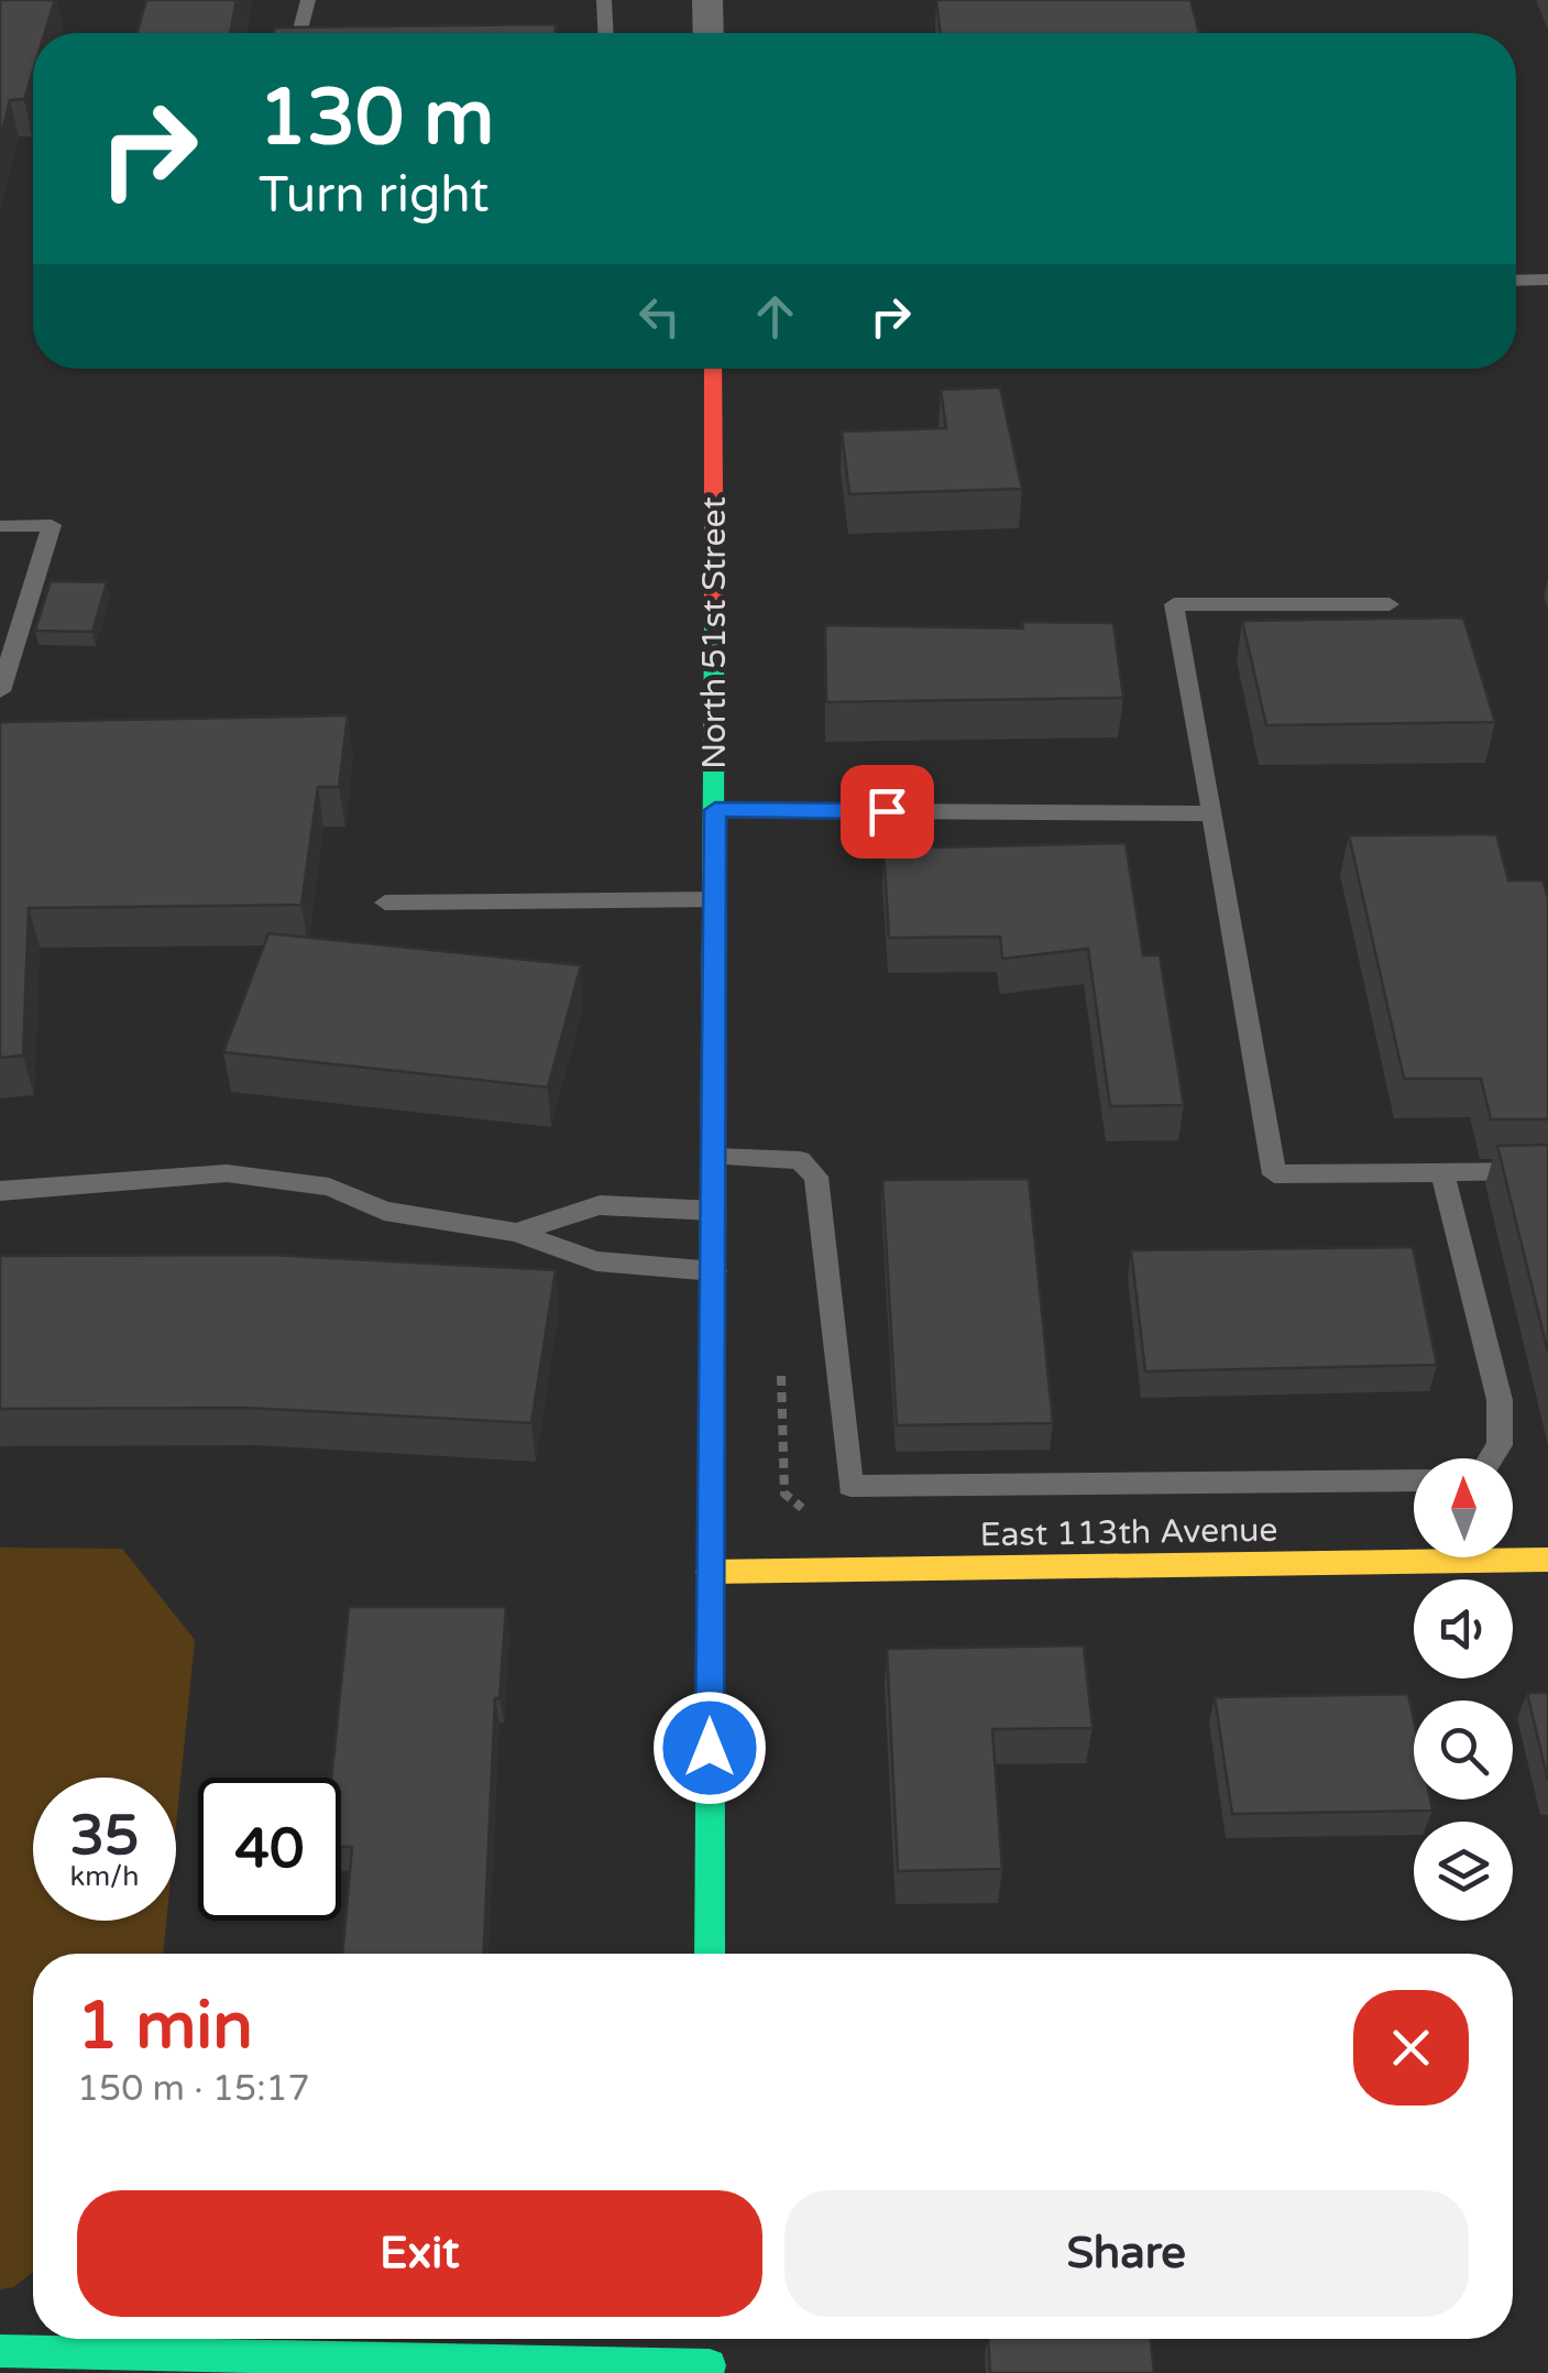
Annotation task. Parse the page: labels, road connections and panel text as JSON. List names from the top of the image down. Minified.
{"streets":{"street":["North 51st Street","East 113th Avenue"]},"crossings":[["North 51st Street","East 113th Avenue"]],"north":"top","page":{"turn":["130 m","Turn right"],"speed":"35 km/h","limit":"40","heading":["1 min","150 m · 15:17"],"buttons":["Exit","Share"]}}
